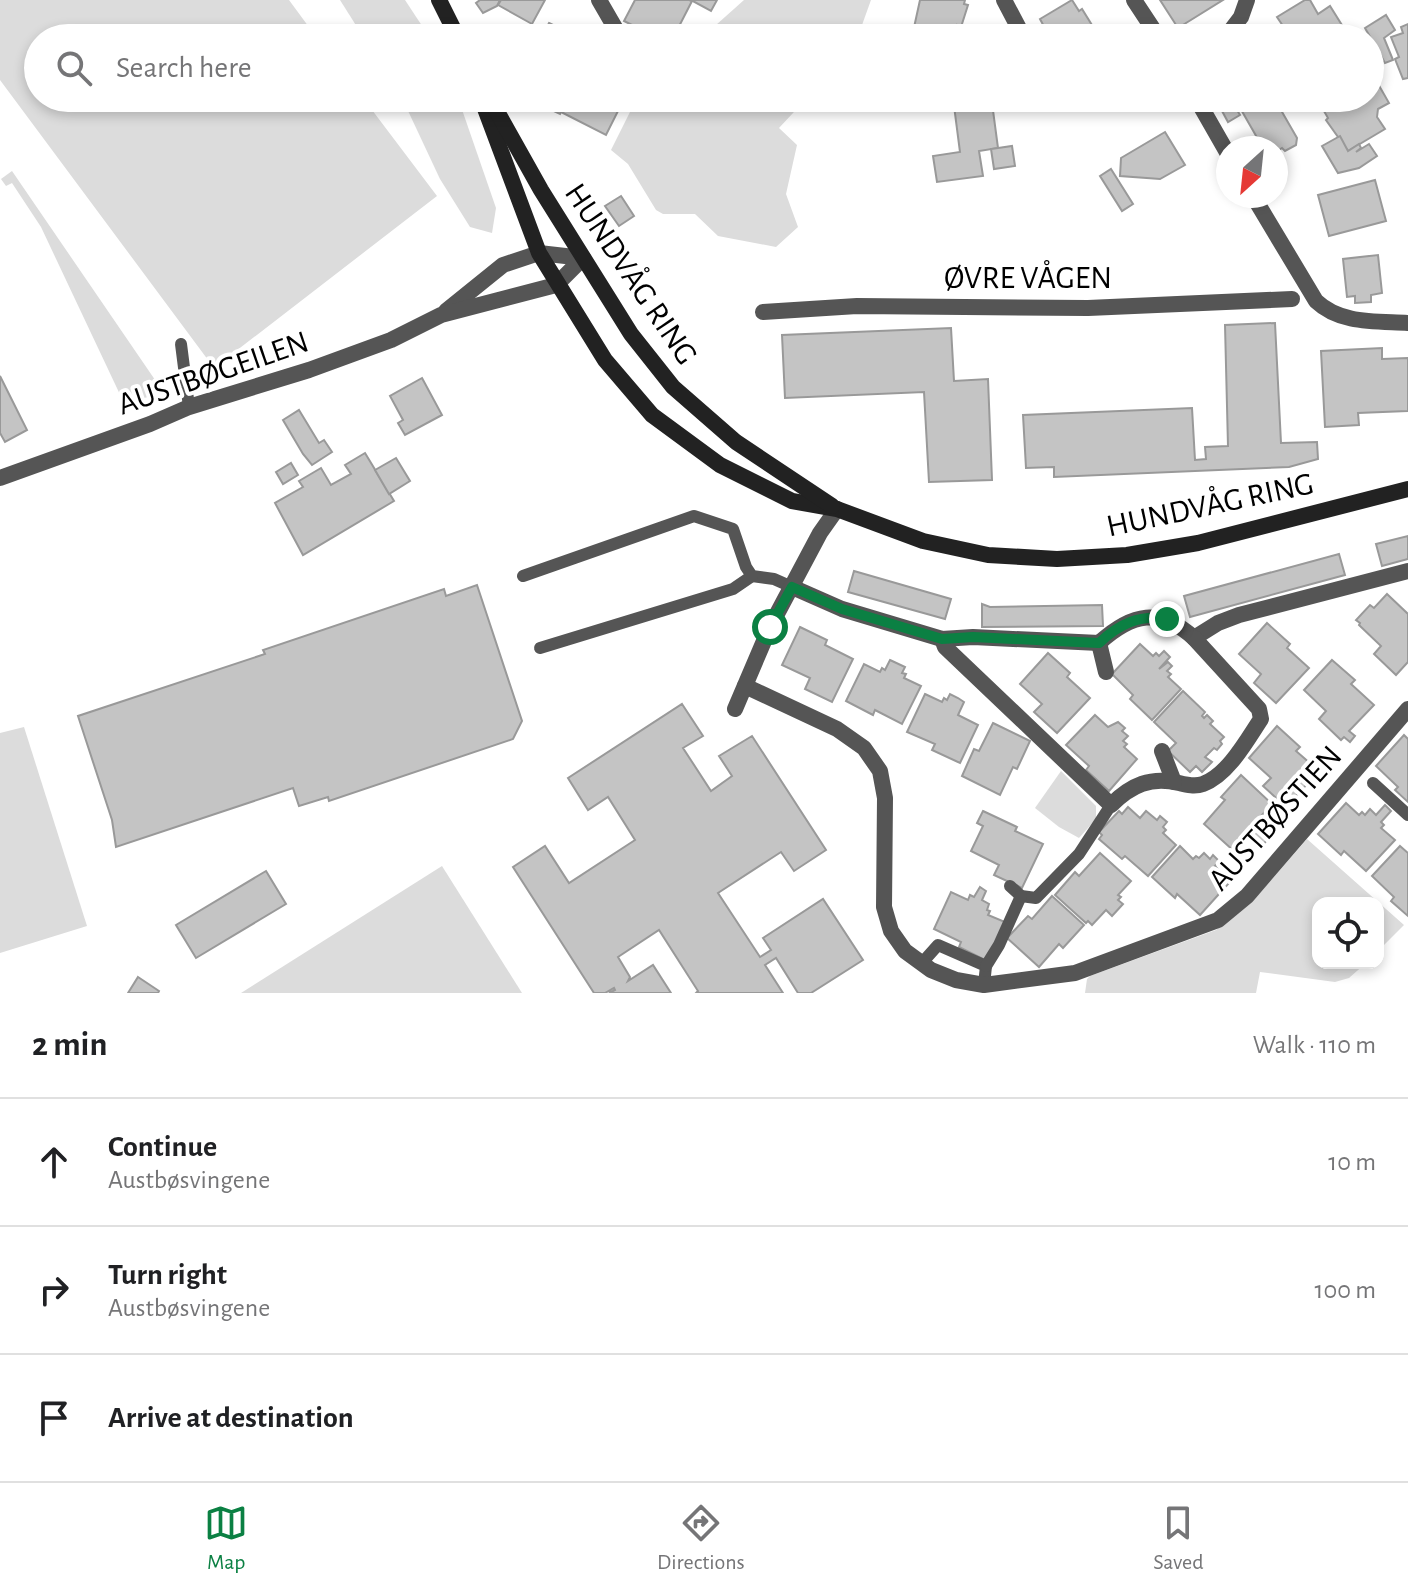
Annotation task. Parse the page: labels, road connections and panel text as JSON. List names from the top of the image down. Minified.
{"streets":{"main road":["HUNDVÅG RING"],"street":["ØVRE VÅGEN","AUSTBØGEILEN","AUSTBØSTIEN"]},"crossings":[["HUNDVÅG RING","AUSTBØGEILEN"]],"north":"bottom left","page":{"search":"Search here","heading":["2 min","Walk · 110 m"],"list":[["Continue","Austbøsvingene","10 m"],["Turn right","Austbøsvingene","100 m"],"Arrive at destination"],"nav":["Map","Directions","Saved"]}}
